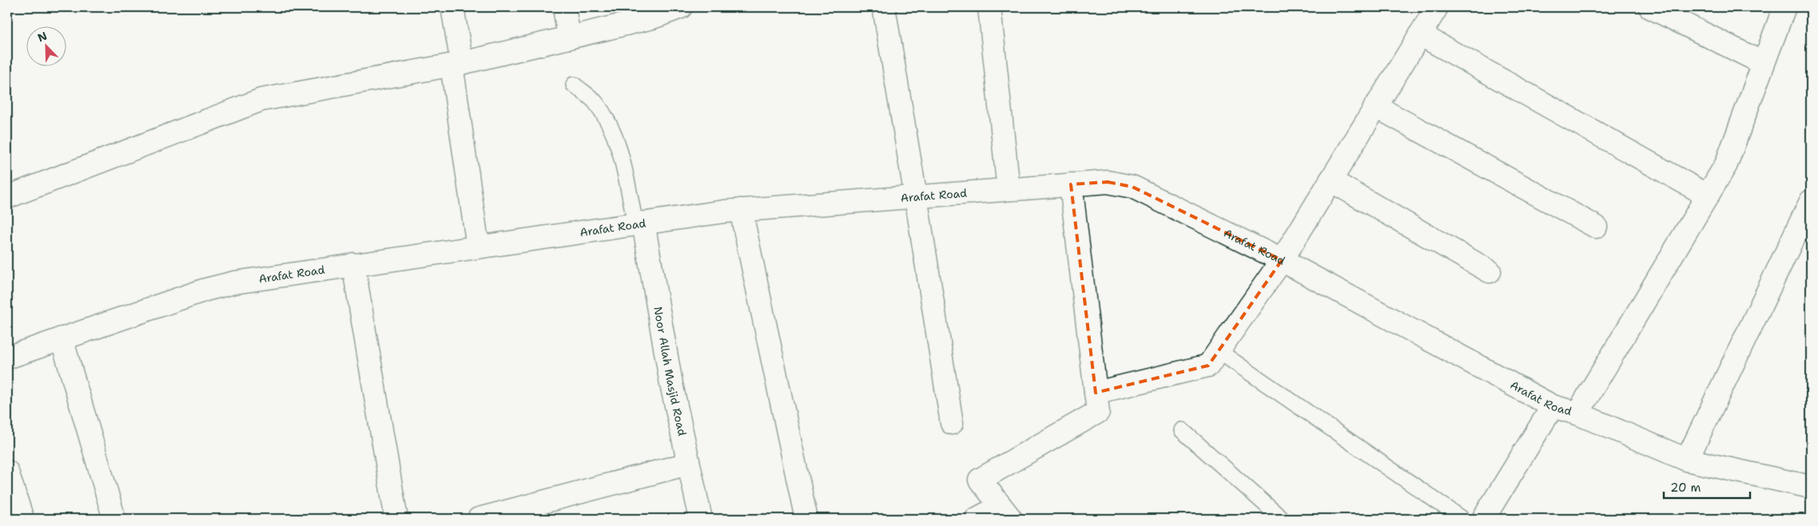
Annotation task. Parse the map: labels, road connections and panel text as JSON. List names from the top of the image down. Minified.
{"streets":{"street":["Arafat Road","Noor Allah Masjid Road"]},"crossings":[["Arafat Road","Noor Allah Masjid Road"]],"scale_bar":"20 m","north":"top left"}
